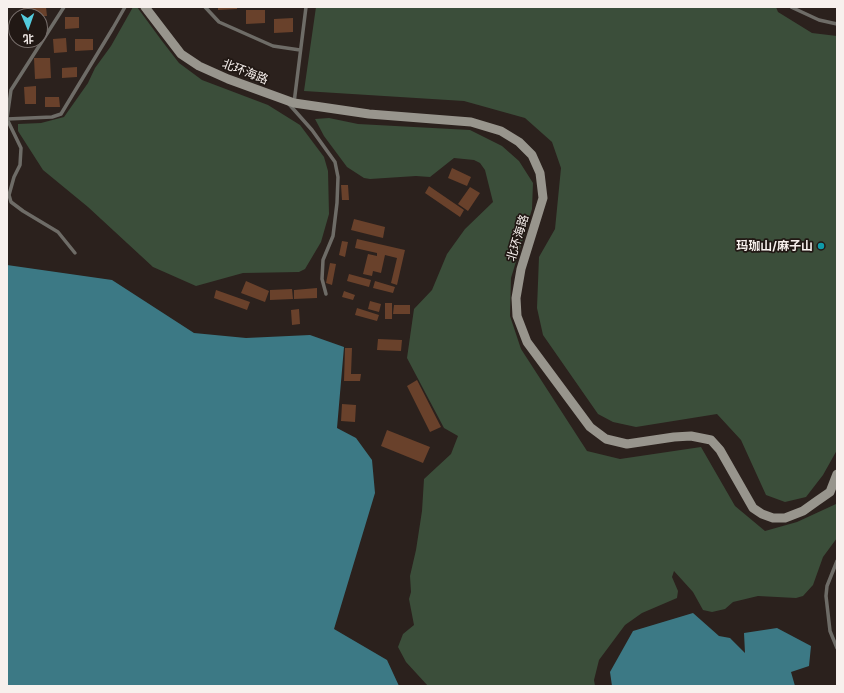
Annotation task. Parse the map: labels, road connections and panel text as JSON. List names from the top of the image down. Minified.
{"streets":{"main road":["北环海路"]},"places":["玛珈山/麻子山"],"north":"bottom"}
